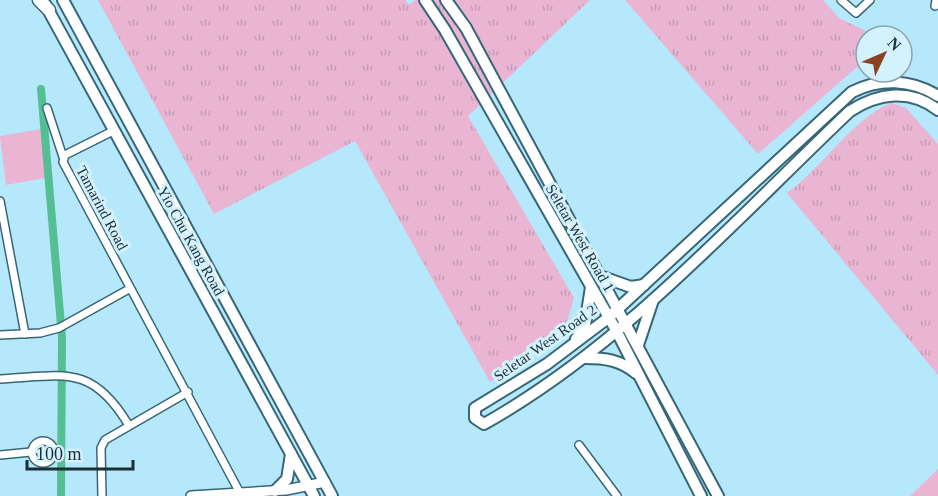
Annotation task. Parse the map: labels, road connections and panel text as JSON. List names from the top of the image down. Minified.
{"streets":{"main road":["Seletar West Road 1","Yio Chu Kang Road","Seletar West Road 2"],"street":["Tamarind Road"]},"crossings":[["Tamarind Road","Yio Chu Kang Road"],["Seletar West Road 1","Seletar West Road 2"]],"scale_bar":"100 m","north":"top right"}
